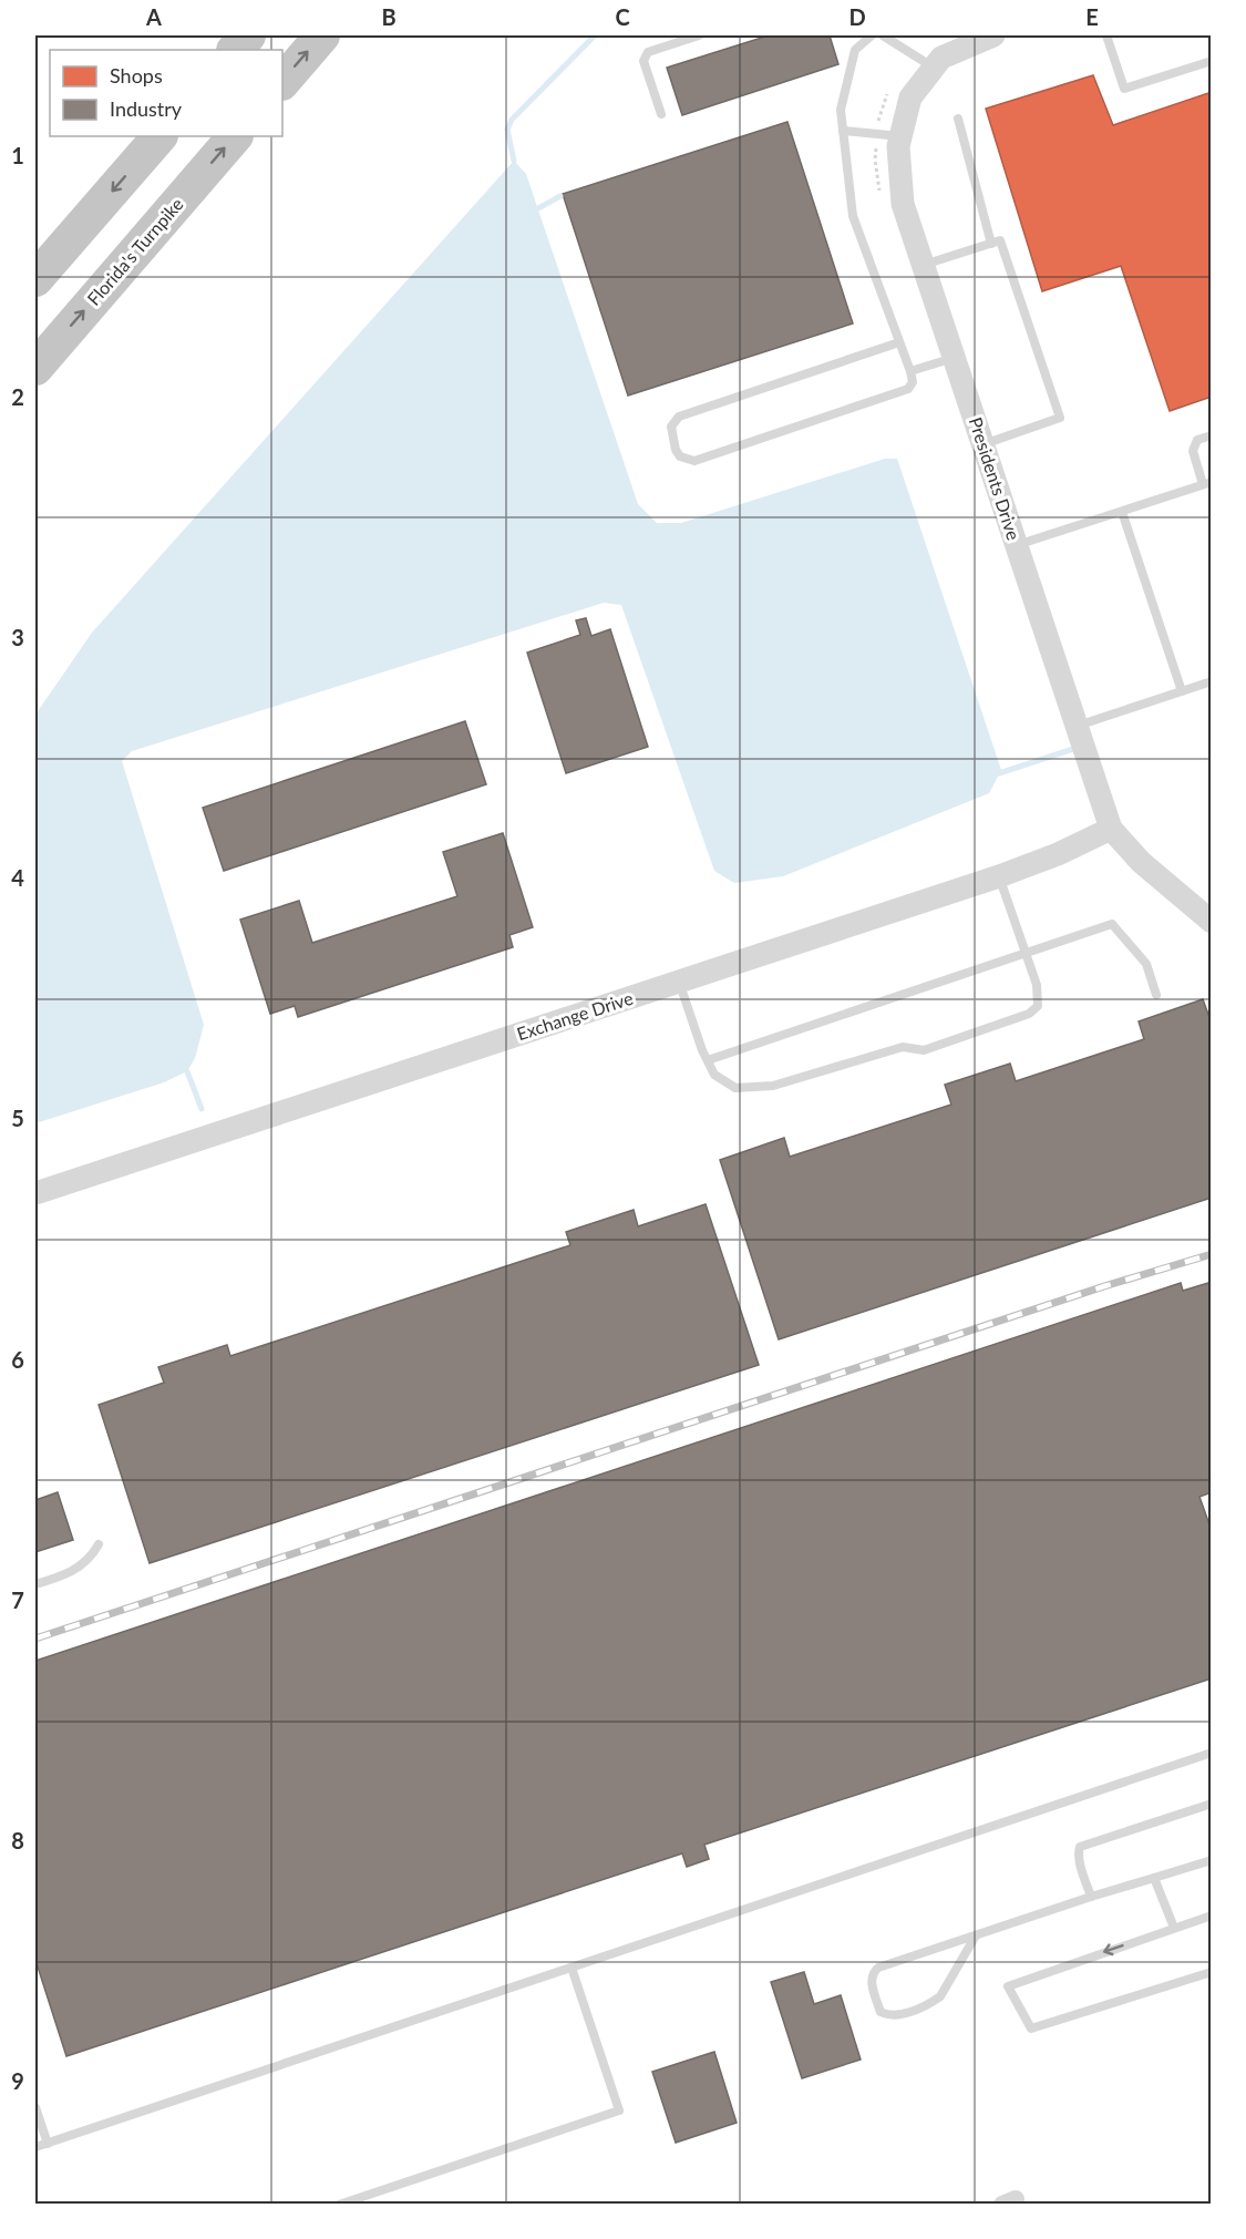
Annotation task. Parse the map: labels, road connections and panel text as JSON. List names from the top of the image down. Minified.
{"streets":{"highway":["Florida's Turnpike"],"street":["Presidents Drive","Exchange Drive"]},"crossings":[["Presidents Drive","Exchange Drive"]],"legend":["Shops","Industry"],"grid":{"columns":["A","B","C","D","E"],"rows":["1","2","3","4","5","6","7","8","9"]}}
